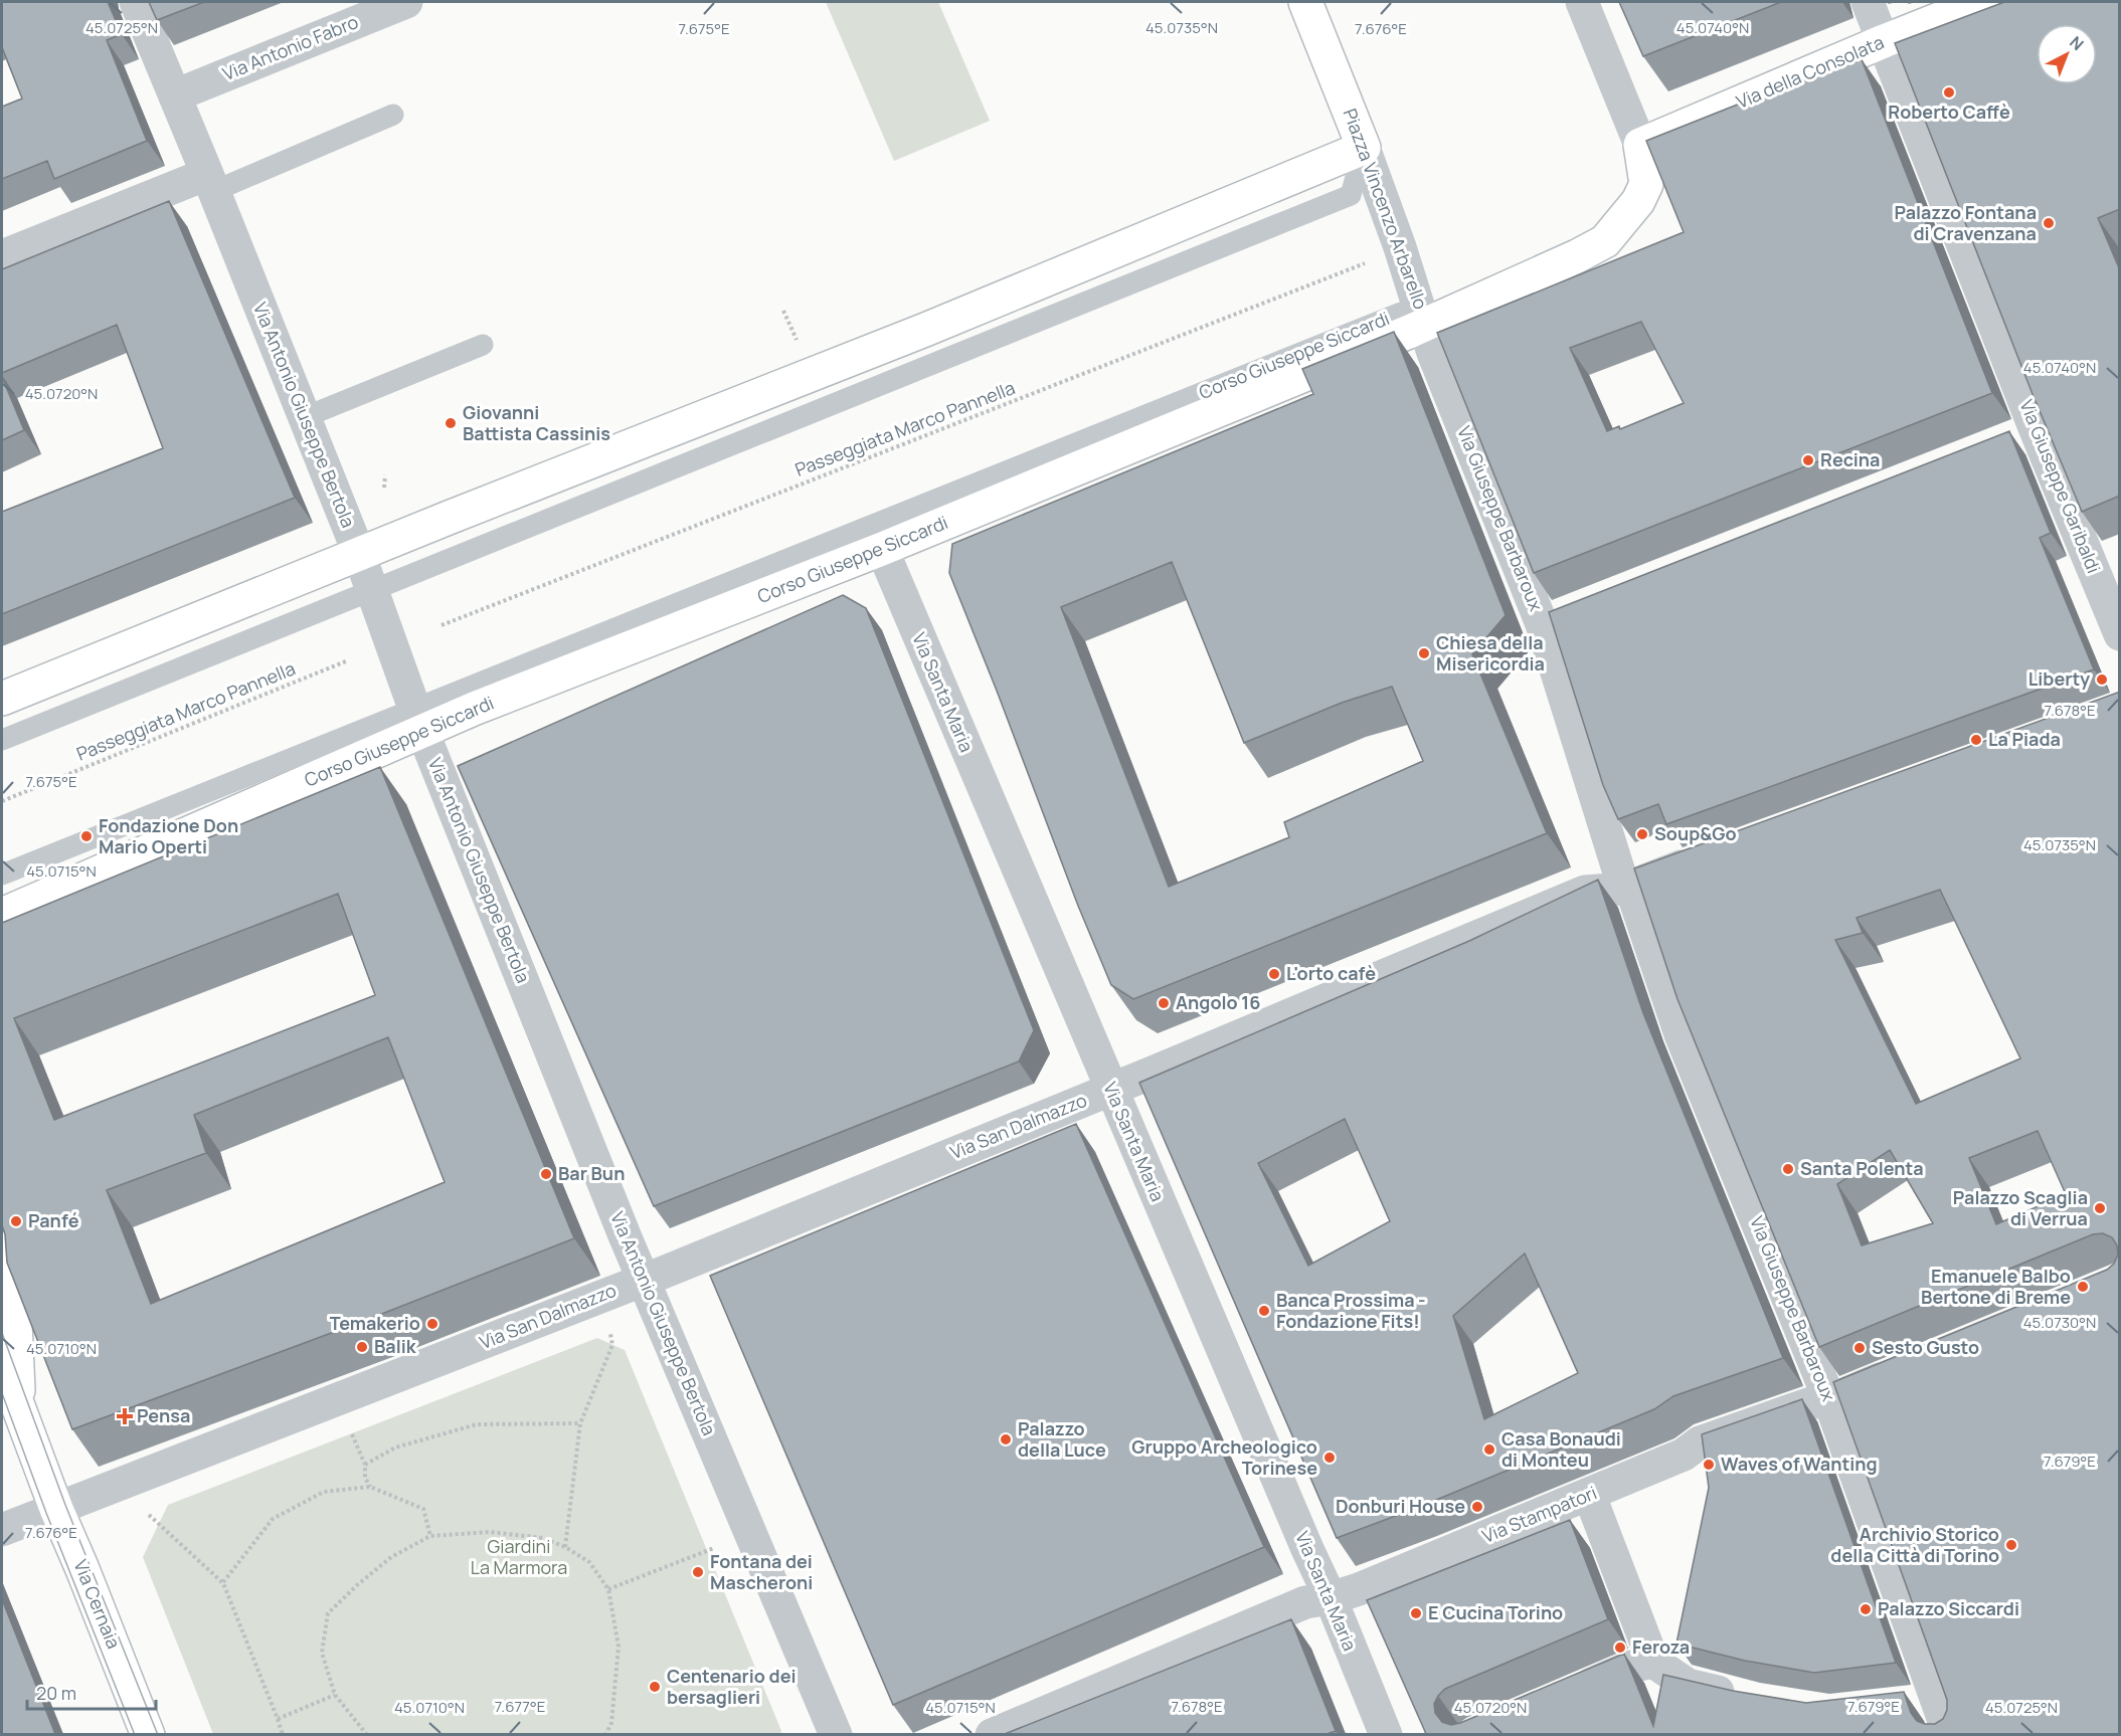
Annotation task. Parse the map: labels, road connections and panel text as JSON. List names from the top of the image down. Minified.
{"streets":{"street":["Via Antonio Fabro","Via della Consolata","Piazza Vincenzo Arbarello","Corso Giuseppe Siccardi","Via Antonio Giuseppe Bertola","Via Giuseppe Garibaldi","Via Giuseppe Barbaroux","Via Santa Maria","Via San Dalmazzo","Via Stampatori","Via Cernaia"],"path":["Passeggiata Marco Pannella"]},"crossings":[["Via Antonio Fabro","Via Antonio Giuseppe Bertola"],["Via della Consolata","Piazza Vincenzo Arbarello"],["Via della Consolata","Via Giuseppe Garibaldi"],["Piazza Vincenzo Arbarello","Corso Giuseppe Siccardi"],["Piazza Vincenzo Arbarello","Via Giuseppe Barbaroux"],["Corso Giuseppe Siccardi","Via Antonio Giuseppe Bertola"],["Corso Giuseppe Siccardi","Via Giuseppe Barbaroux"],["Corso Giuseppe Siccardi","Via Santa Maria"],["Via Antonio Giuseppe Bertola","Via San Dalmazzo"],["Via Giuseppe Barbaroux","Via San Dalmazzo"],["Via Giuseppe Barbaroux","Via Stampatori"],["Via Santa Maria","Via San Dalmazzo"],["Via Santa Maria","Via Stampatori"],["Via San Dalmazzo","Via Cernaia"]],"parks":["Giardini La Marmora"],"places":{"other":["Roberto Caffè","Palazzo Fontana di Cravenzana","Giovanni Battista Cassinis","Recina","Chiesa della Misericordia","Liberty","La Piada","Soup&Go","Fondazione Don Mario Operti","L'orto cafè","Angolo 16","Santa Polenta","Bar Bun","Palazzo Scaglia di Verrua","Panfé","Emanuele Balbo Bertone di Breme","Banca Prossima - Fondazione Fits!","Temakerio","Balik","Sesto Gusto","Palazzo della Luce","Casa Bonaudi di Monteu","Gruppo Archeologico Torinese","Waves of Wanting","Donburi House","Archivio Storico della Città di Torino","Fontana dei Mascheroni","Palazzo Siccardi","E Cucina Torino","Feroza","Centenario dei bersaglieri"],"health":["Pensa"]},"scale_bar":"20 m","north":"top right","coordinates":["45.0740°N","45.0725°N","45.0735°N","7.675°E","7.676°E","45.0720°N","7.678°E","45.0715°N","45.0730°N","45.0710°N","7.679°E","7.677°E"]}
